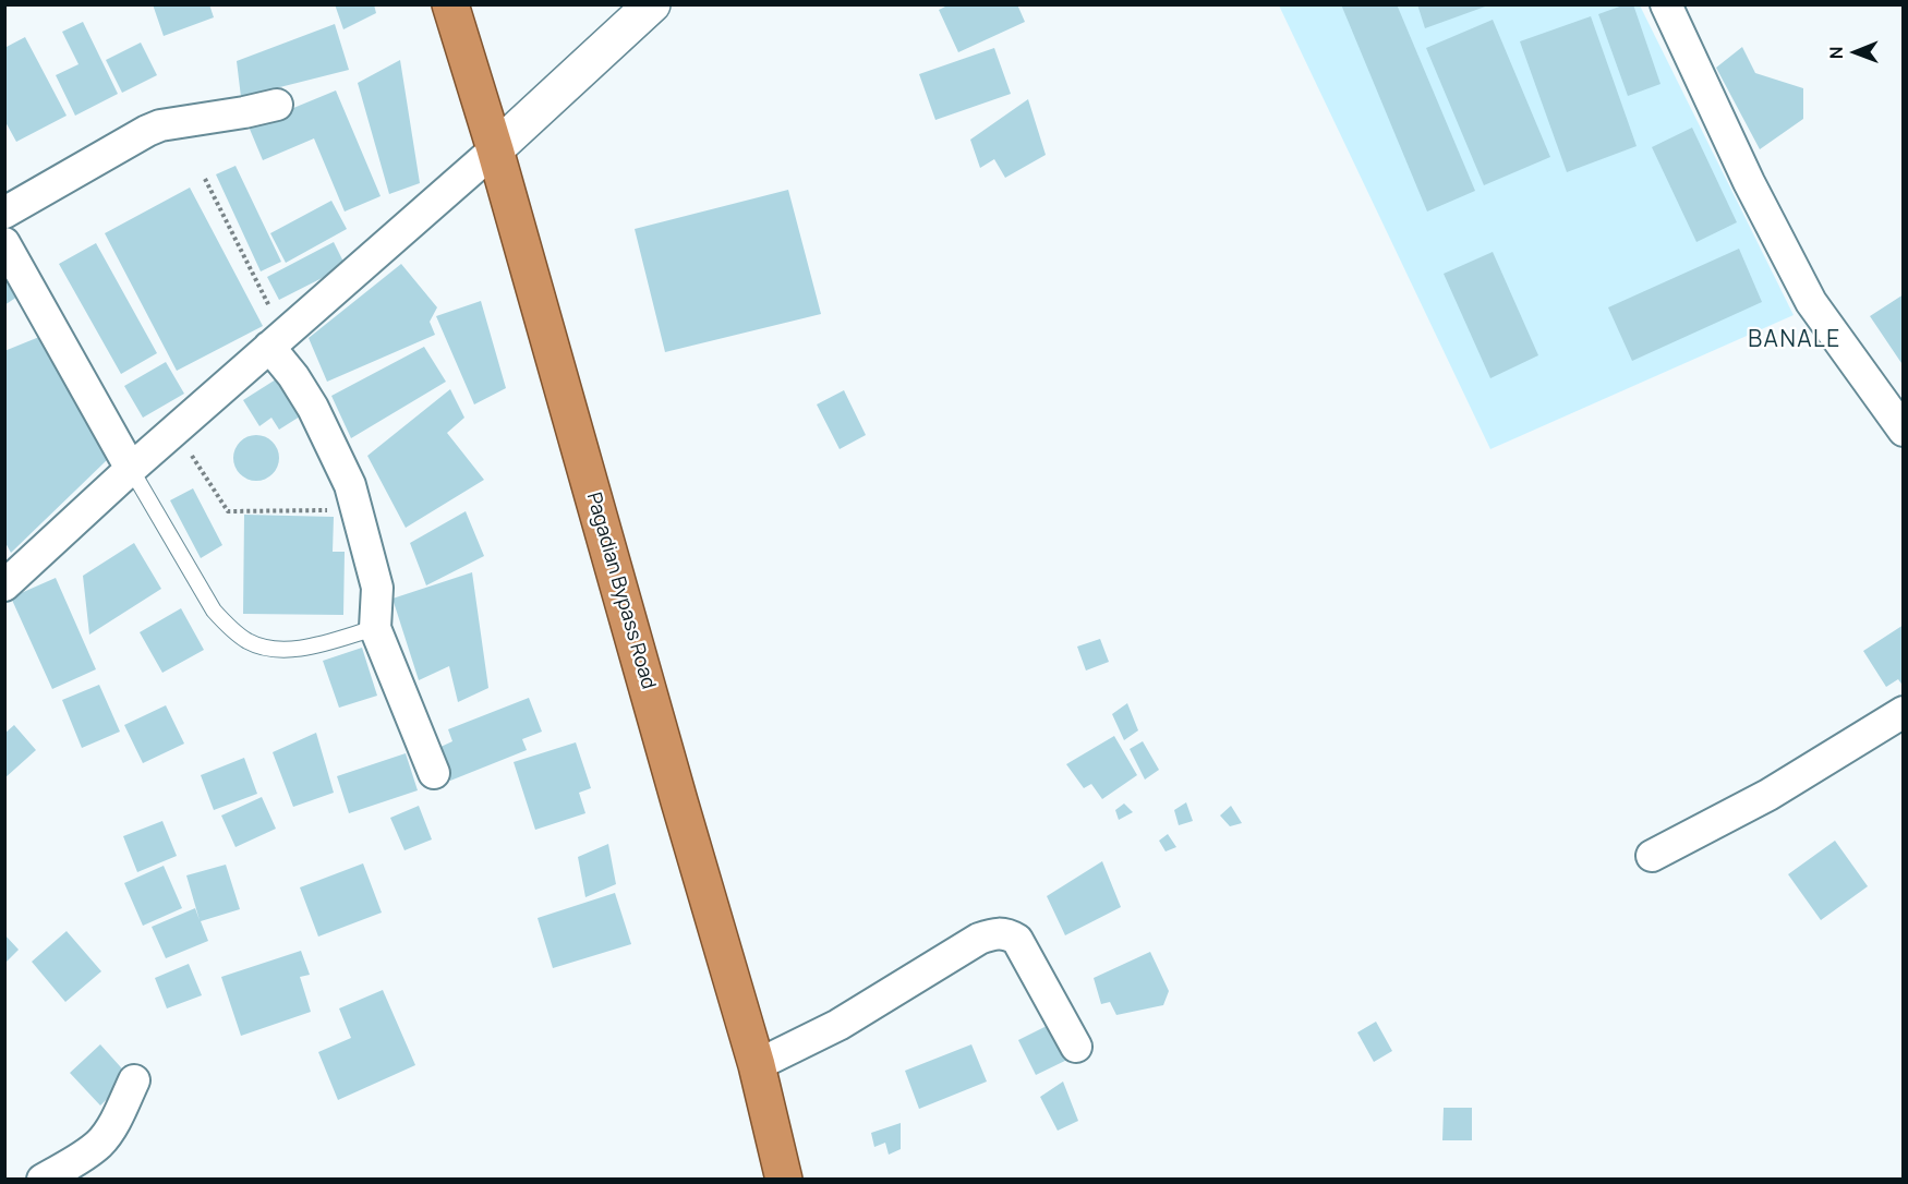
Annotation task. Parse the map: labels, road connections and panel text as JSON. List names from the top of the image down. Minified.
{"streets":{"highway":["Pagadian Bypass Road"]},"districts":["BANALE"],"north":"left"}
